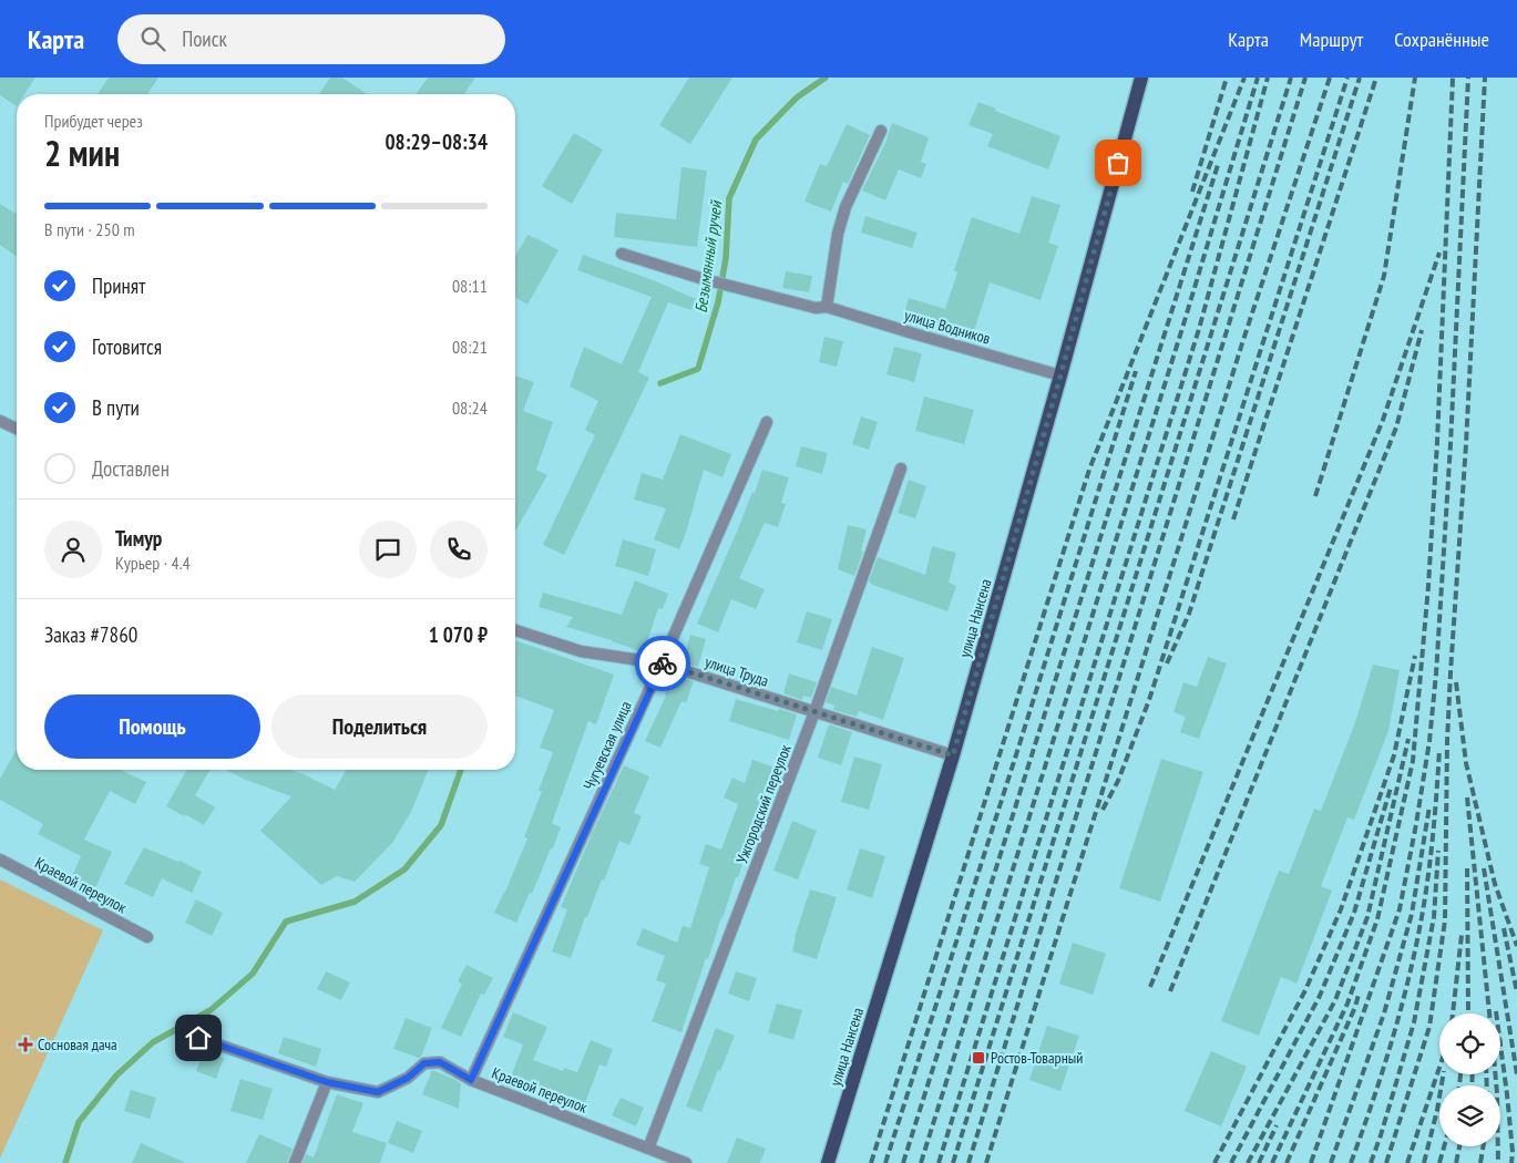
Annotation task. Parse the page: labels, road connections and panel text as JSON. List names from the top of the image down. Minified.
{"streets":{"main road":["улица Нансена"],"street":["улица Водников","улица Труда","Чугуевская улица","Ужгородский переулок","Краевой переулок"]},"crossings":[["улица Водников","улица Нансена"],["улица Нансена","улица Труда"],["улица Труда","Чугуевская улица"],["улица Труда","Ужгородский переулок"],["Чугуевская улица","Краевой переулок"],["Ужгородский переулок","Краевой переулок"]],"water":["Безымянный ручей"],"places":{"health":["Сосновая дача"],"transit":["Ростов-Товарный"]},"page":{"header":"Карта","search":"Поиск","nav":["Карта","Маршрут","Сохранённые"],"heading":["2 мин","Прибудет через","08:29–08:34"],"panel":["Тимур","Курьер · 4.4","Заказ #7860","1 070 ₽"],"bar":"В пути · 250 m","list":[["Принят","08:11"],["Готовится","08:21"],["В пути","08:24"],"Доставлен"],"buttons":["Помощь","Поделиться"]}}
